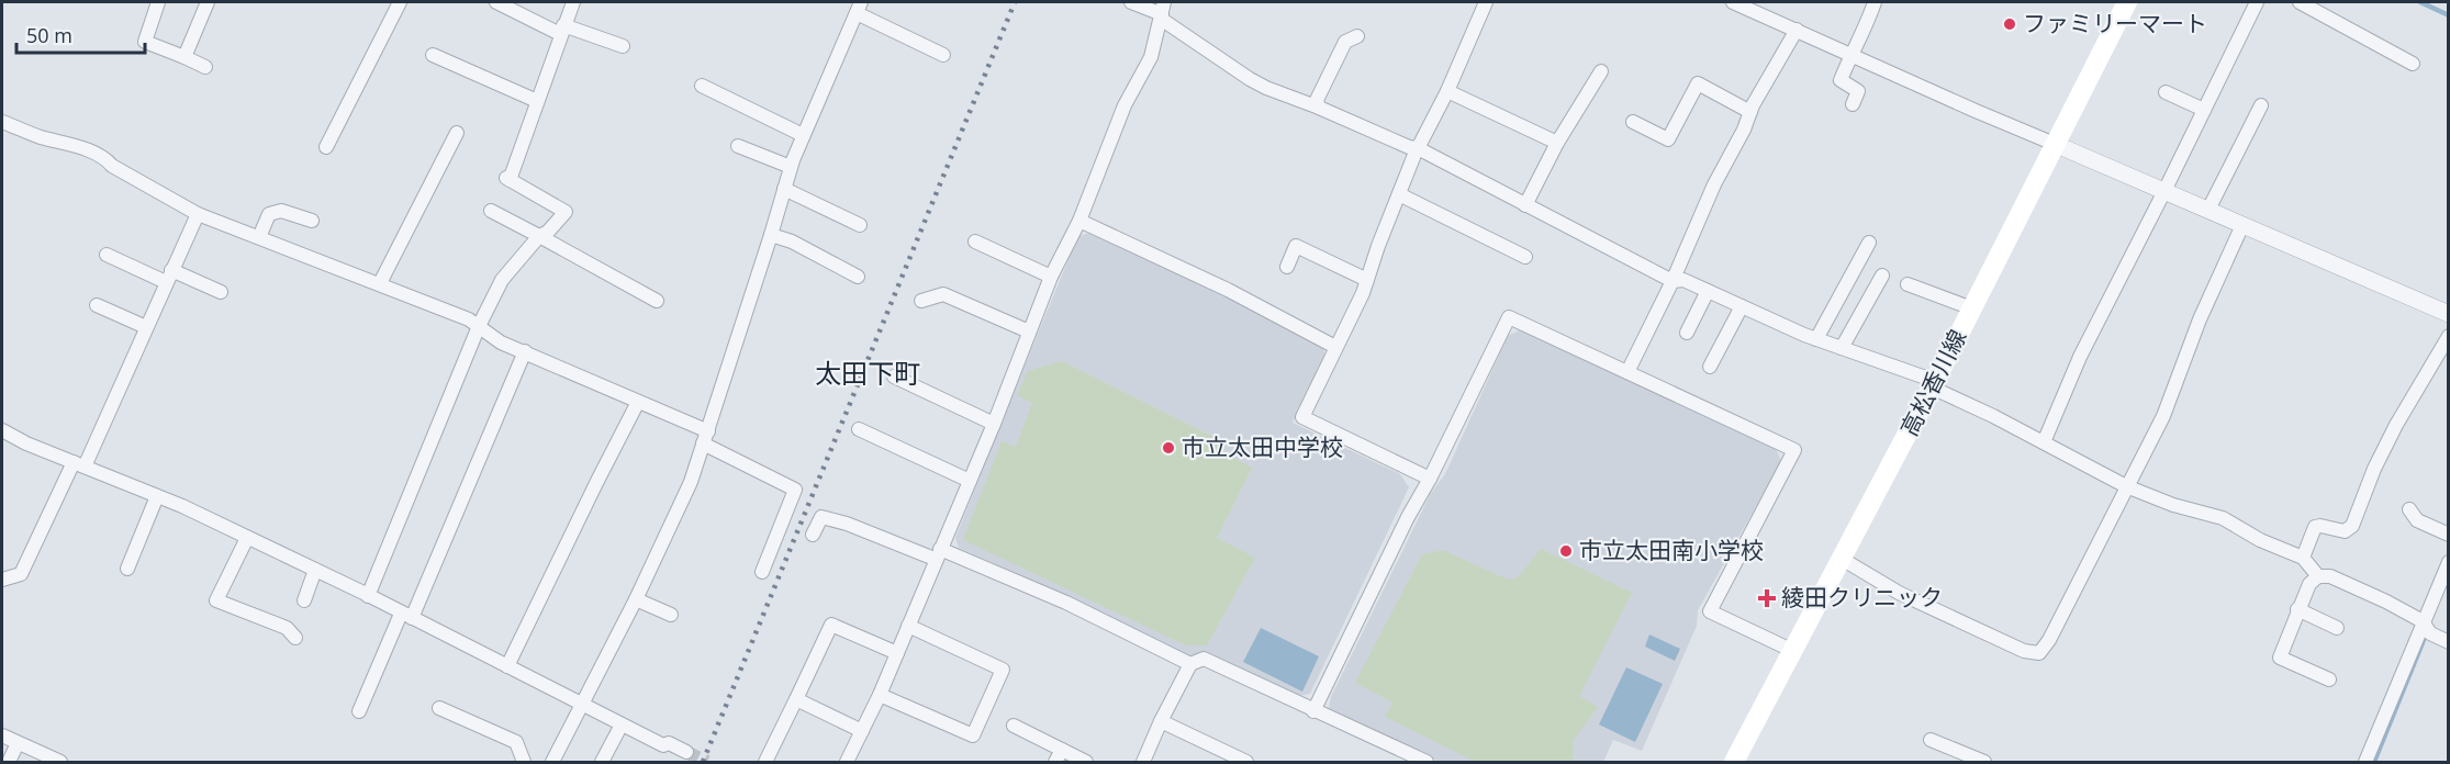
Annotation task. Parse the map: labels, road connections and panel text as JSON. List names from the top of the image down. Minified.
{"streets":{"main road":["高松香川線"]},"districts":["太田下町"],"places":{"other":["ファミリーマート","市立太田中学校","市立太田南小学校"],"health":["綾田クリニック"]},"scale_bar":"50 m"}
